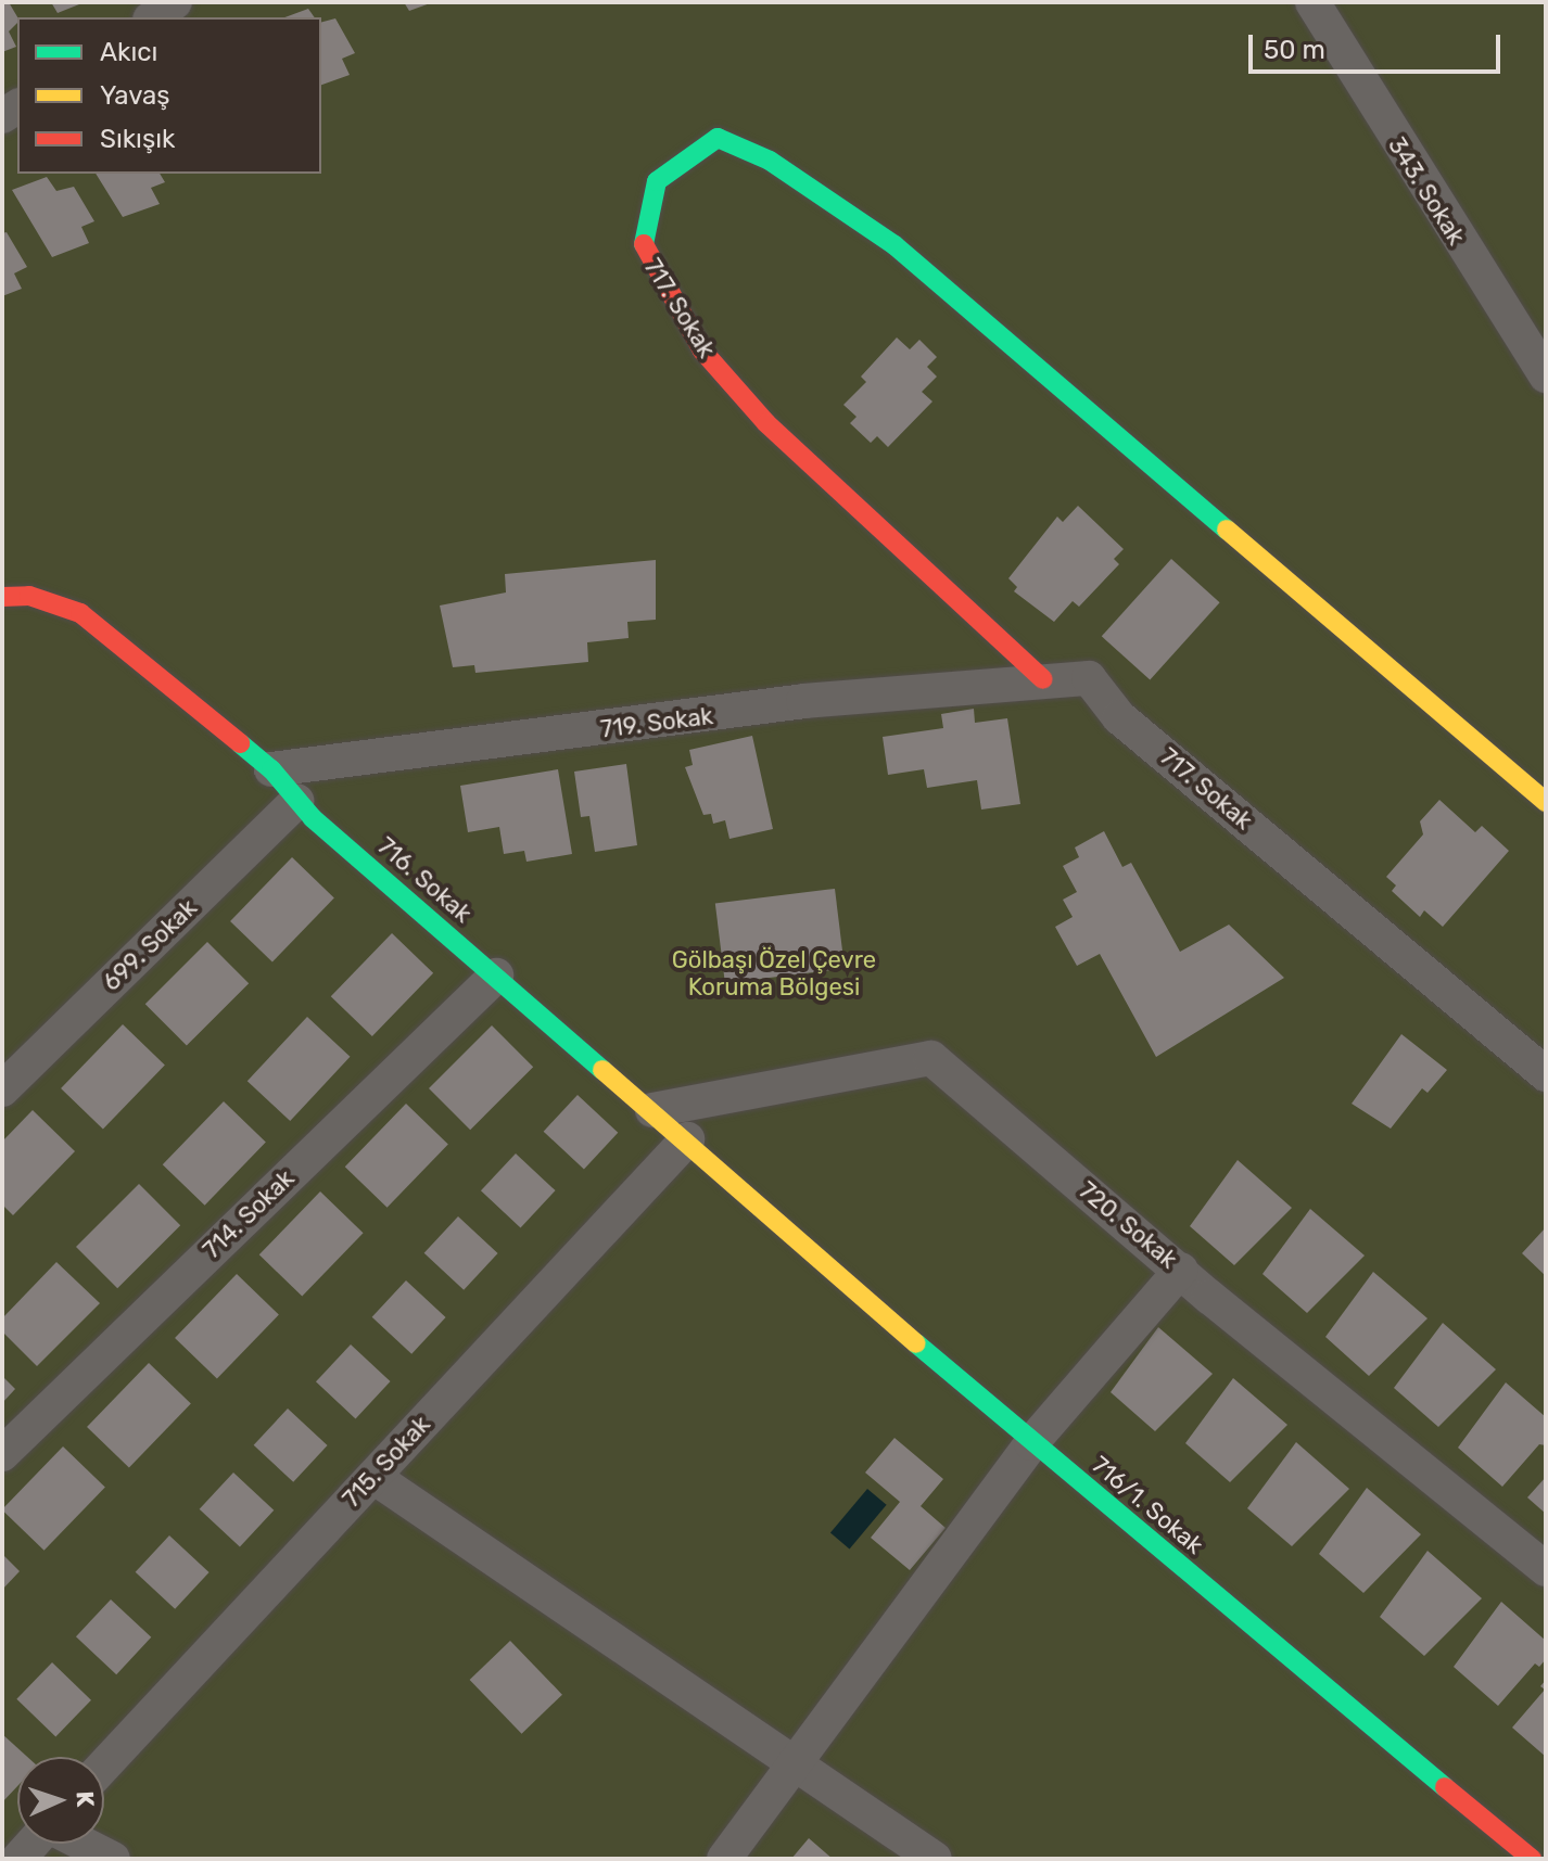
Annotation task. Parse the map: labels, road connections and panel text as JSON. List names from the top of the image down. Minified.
{"streets":{"street":["343. Sokak","717. Sokak","719. Sokak","716. Sokak","699. Sokak","714. Sokak","720. Sokak","715. Sokak","716/1. Sokak"]},"crossings":[["717. Sokak","719. Sokak"],["719. Sokak","716. Sokak"],["716. Sokak","699. Sokak"],["716. Sokak","714. Sokak"],["716. Sokak","720. Sokak"],["716. Sokak","715. Sokak"],["716. Sokak","716/1. Sokak"]],"parks":["Gölbaşı Özel Çevre Koruma Bölgesi"],"legend":["Akıcı","Yavaş","Sıkışık"],"scale_bar":"50 m","north":"right"}
